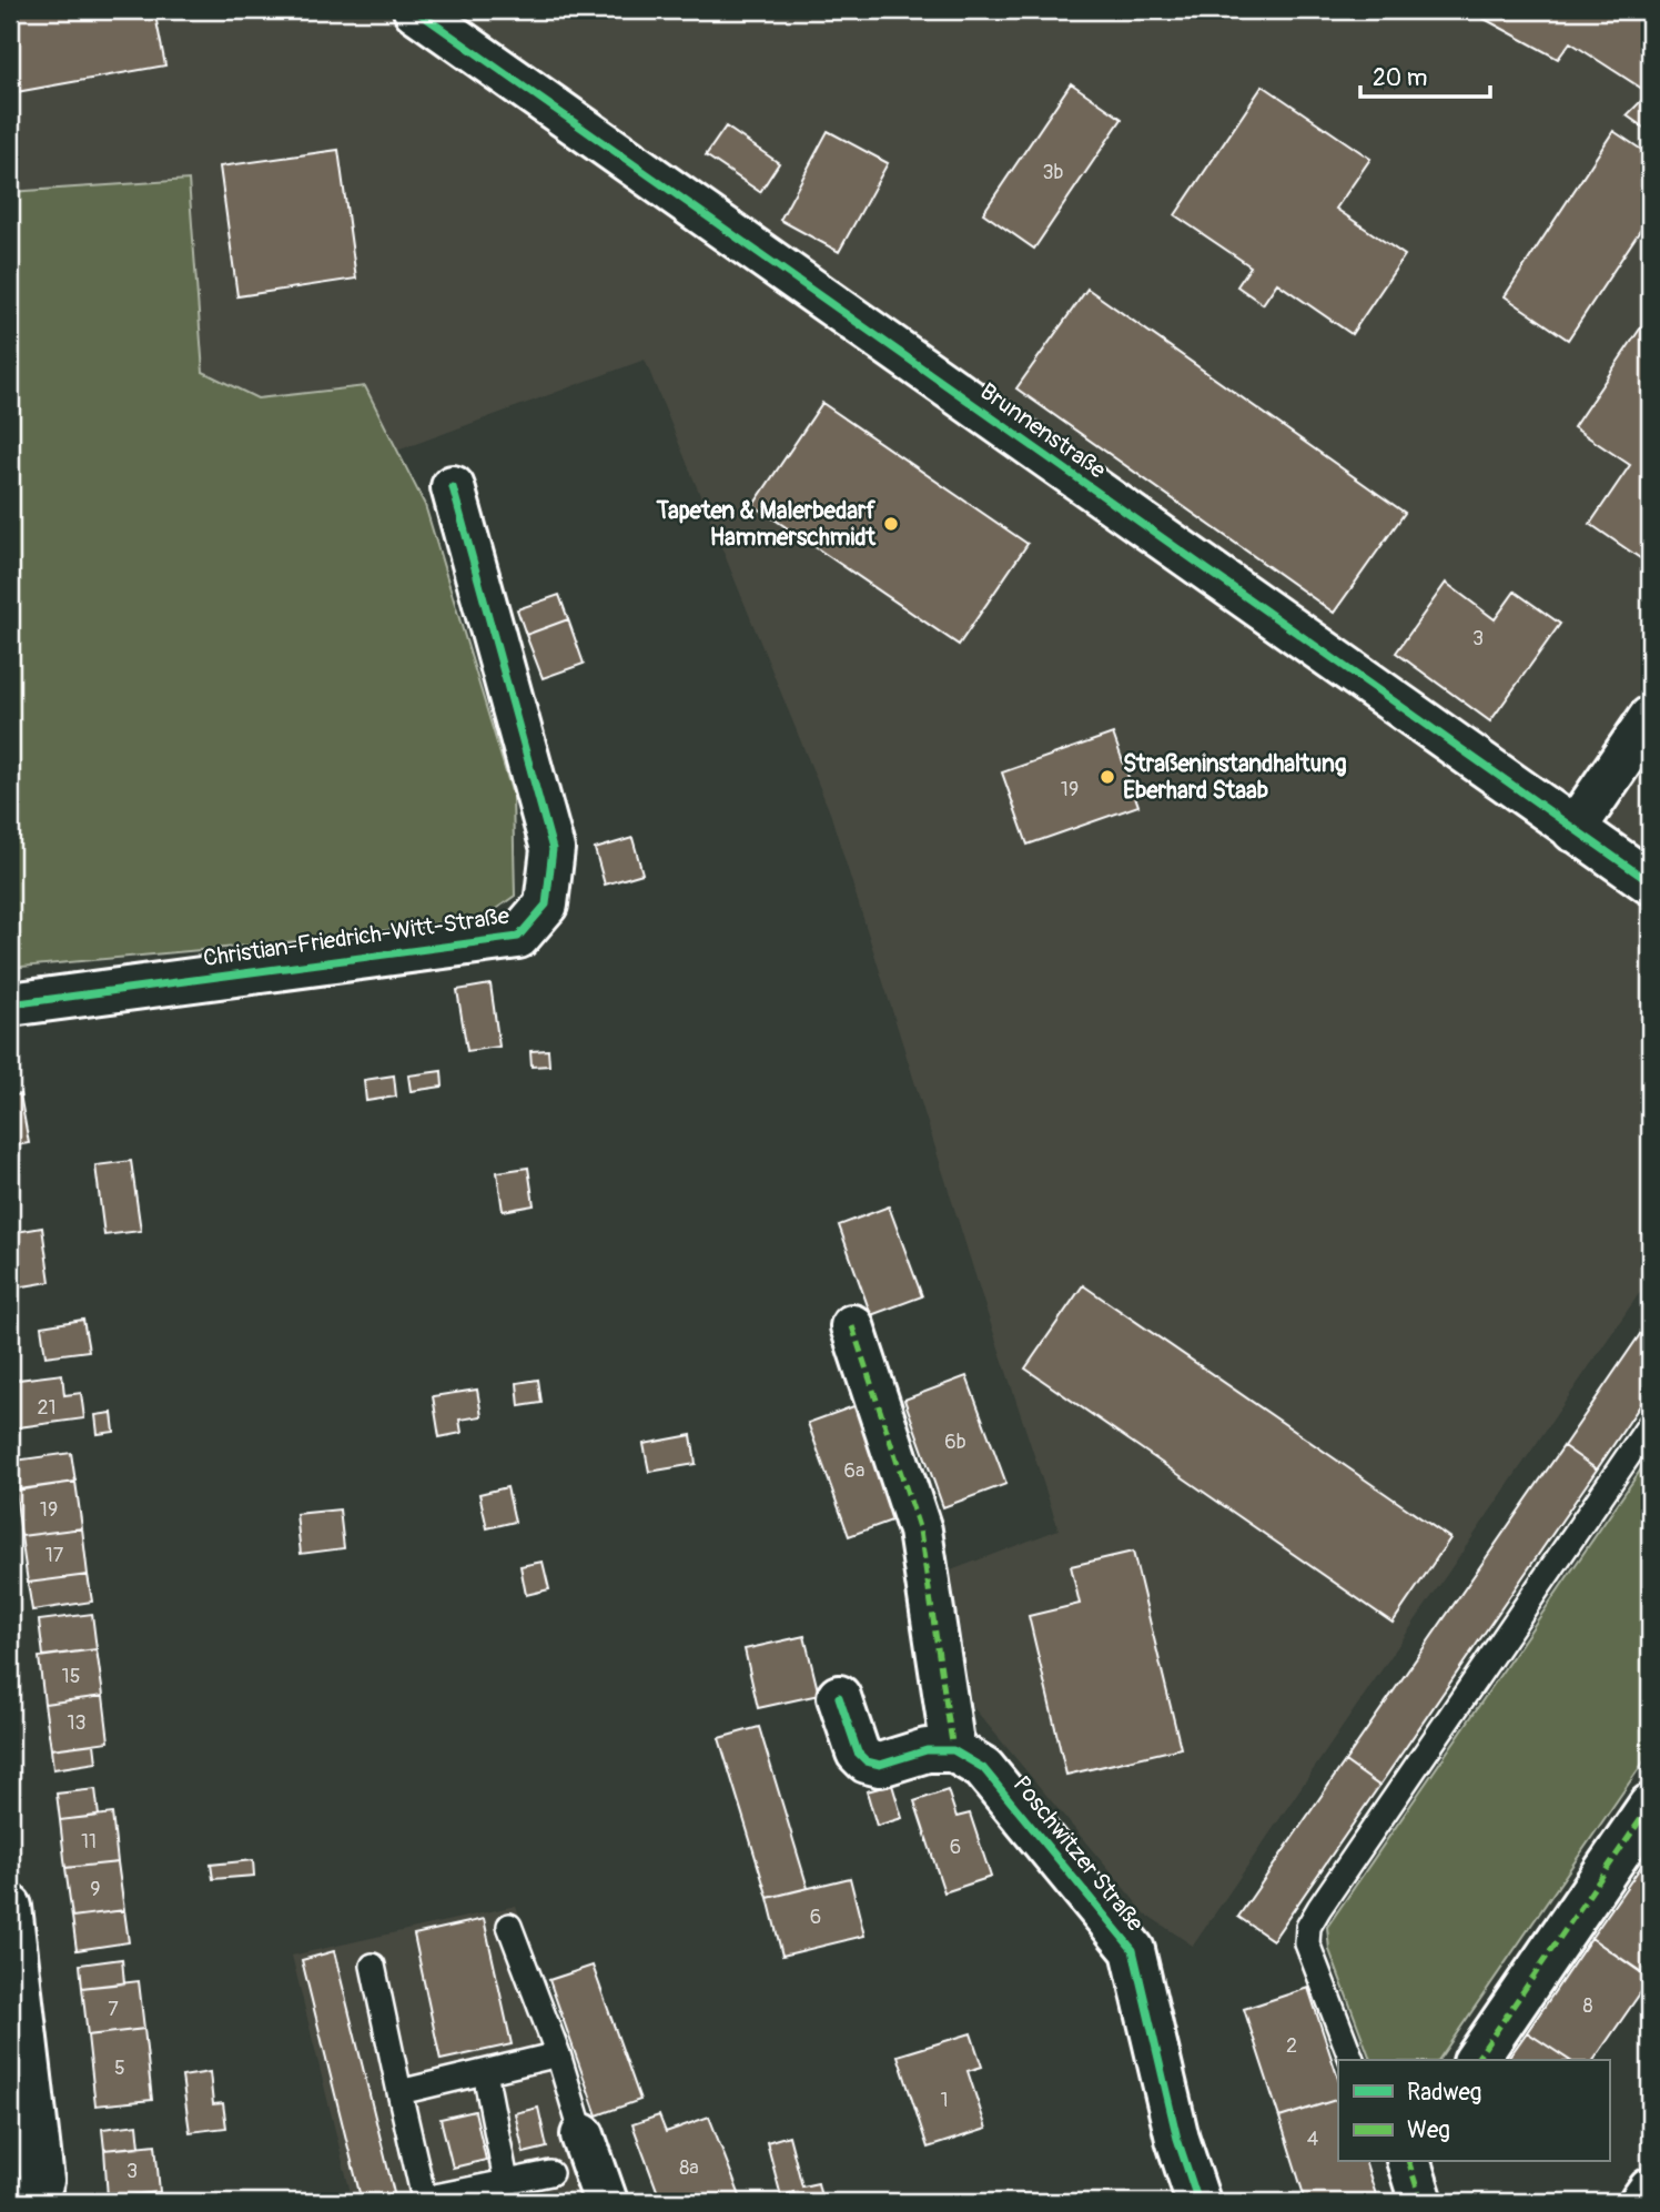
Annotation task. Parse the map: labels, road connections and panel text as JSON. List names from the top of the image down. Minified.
{"streets":{"street":["Brunnenstraße","Christian-Friedrich-Witt-Straße","Poschwitzer Straße"]},"places":["Tapeten & Malerbedarf Hammerschmidt","Straßeninstandhaltung Eberhard Staab"],"house_numbers":["3b","3","19","21","6b","6a","19","17","15","13","11","6","9","6","8","7","2","5","1","4","8a","3"],"legend":["Radweg","Weg"],"scale_bar":"20 m"}
